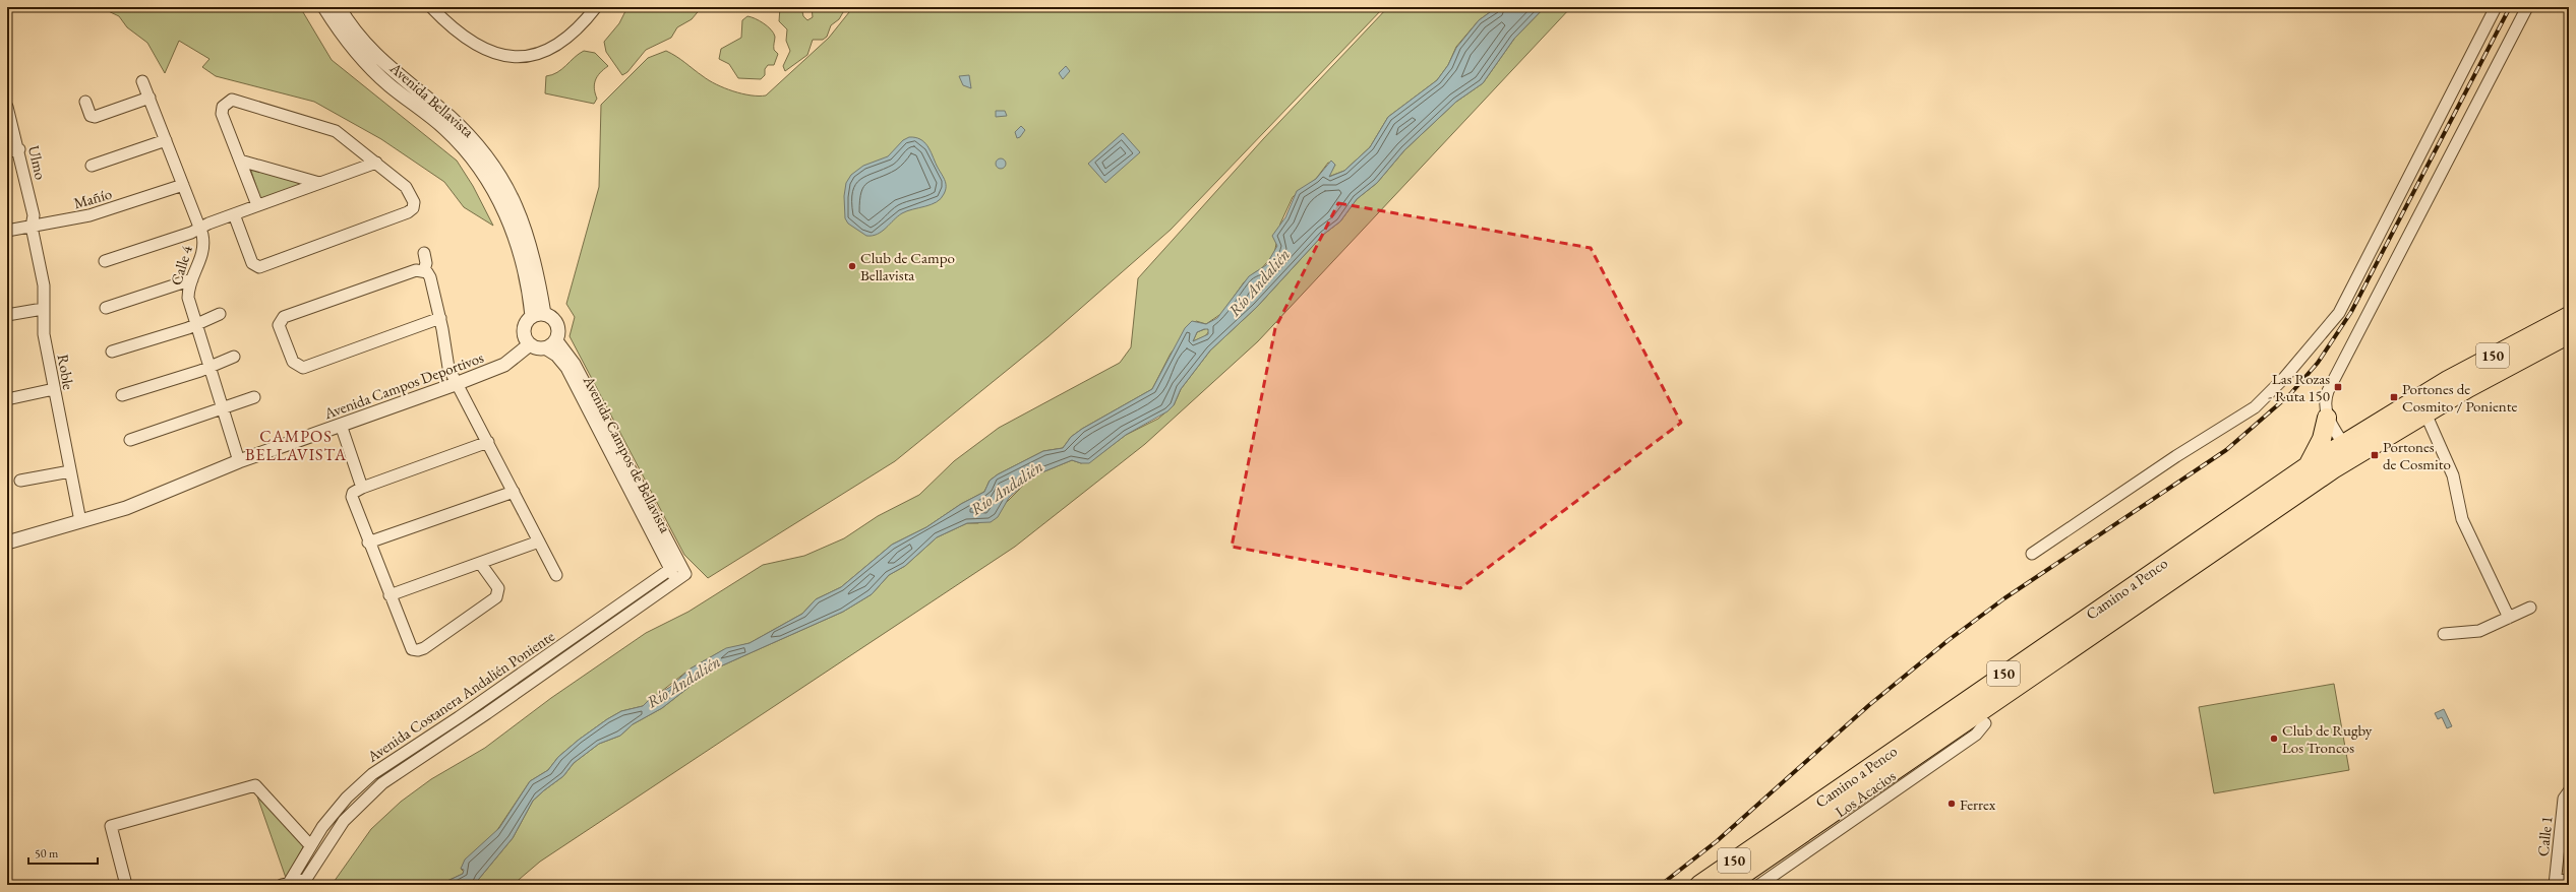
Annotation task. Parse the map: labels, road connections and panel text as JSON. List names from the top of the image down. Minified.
{"streets":{"highway":["150","Camino a Penco"],"street":["Avenida Bellavista","Ulmo","Mañío","Calle 4","Roble","Avenida Campos Deportivos","Avenida Campos de Bellavista","Avenida Costanera Andalién Poniente","Los Acacios","Calle 1"]},"crossings":[["Avenida Bellavista","Avenida Campos Deportivos"],["Avenida Bellavista","Avenida Campos de Bellavista"],["Ulmo","Mañío"],["Ulmo","Roble"],["Mañío","Calle 4"],["Mañío","Roble"],["Calle 4","Avenida Campos Deportivos"],["Roble","Avenida Campos Deportivos"],["Avenida Campos Deportivos","Avenida Campos de Bellavista"],["Avenida Campos de Bellavista","Avenida Costanera Andalién Poniente"]],"districts":["CAMPOS BELLAVISTA"],"water":["Río Andalién"],"places":{"other":["Club de Campo Bellavista","Club de Rugby Los Troncos","Ferrex"],"transit":["Las Rozas - Ruta 150","Portones de Cosmito / Poniente","Portones de Cosmito"]},"scale_bar":"50 m"}
